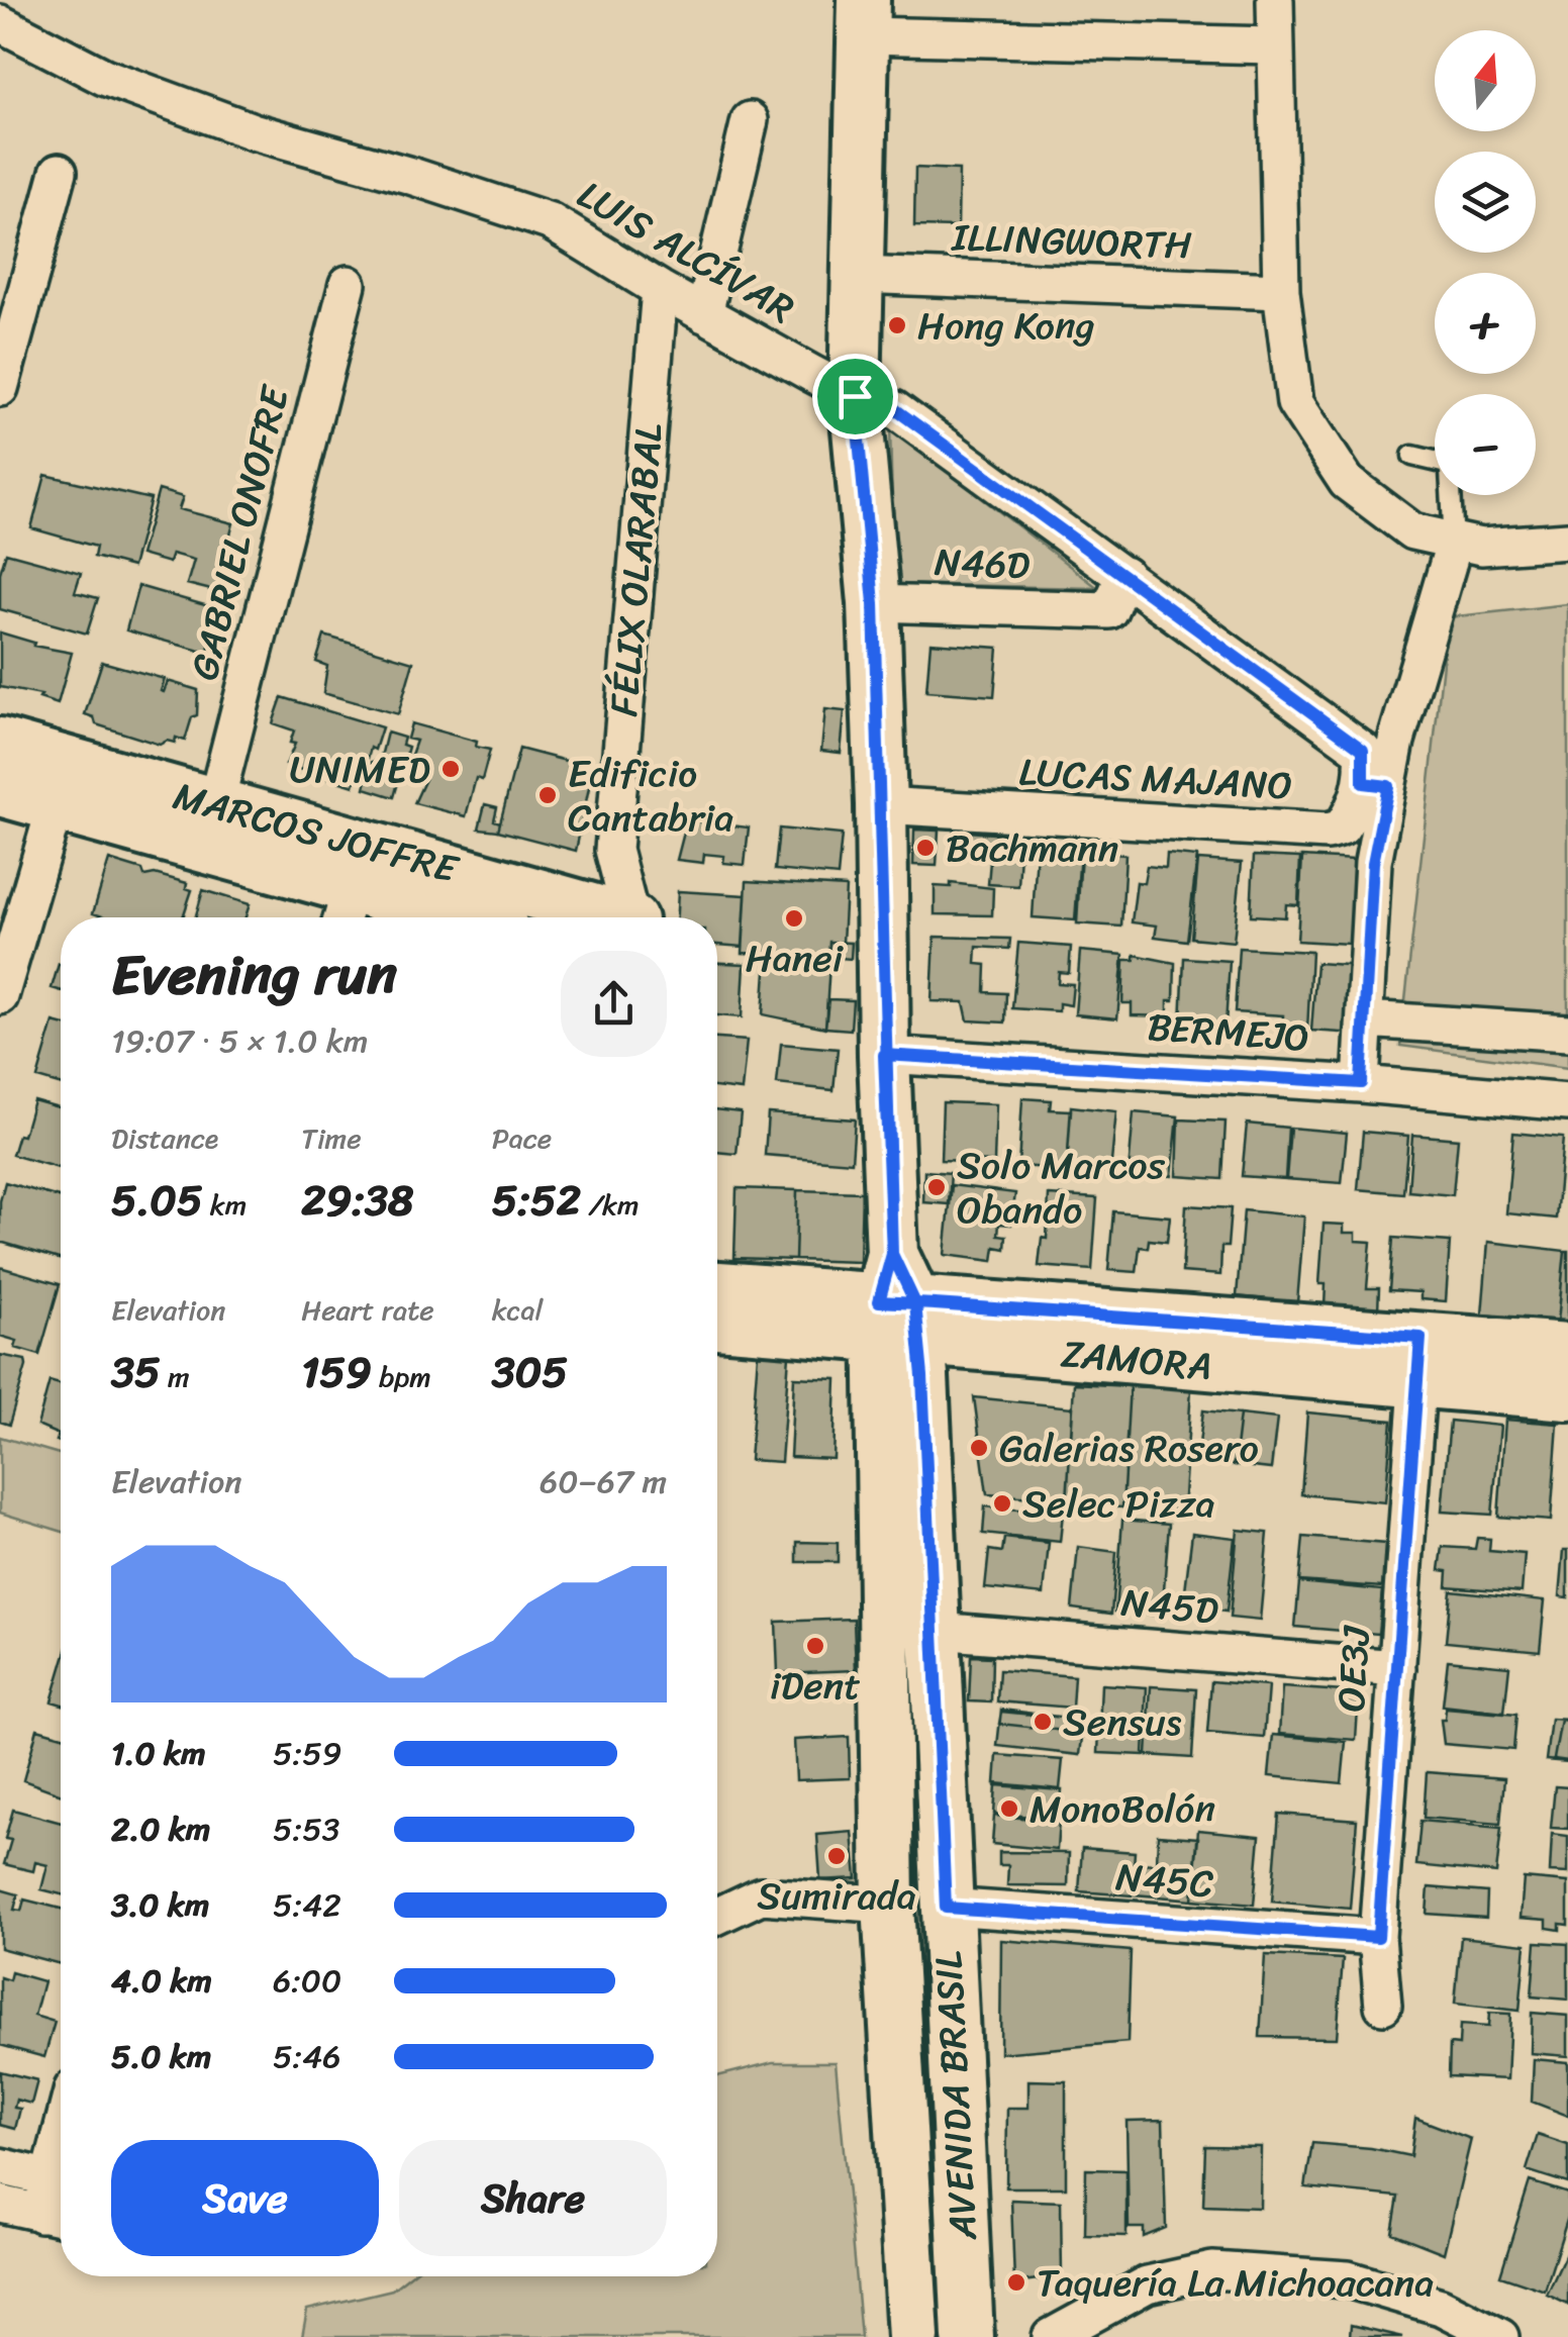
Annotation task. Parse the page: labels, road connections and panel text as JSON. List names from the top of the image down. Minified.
{"streets":{"street":["ILLINGWORTH","LUIS ALCÍVAR","GABRIEL ONOFRE","N46D","FÉLIX OLARABAL","LUCAS MAJANO","MARCOS JOFFRE","BERMEJO","ZAMORA","N45D","OE3J","N45C","AVENIDA BRASIL"]},"crossings":[["ILLINGWORTH","AVENIDA BRASIL"],["LUIS ALCÍVAR","N46D"],["LUIS ALCÍVAR","FÉLIX OLARABAL"],["LUIS ALCÍVAR","LUCAS MAJANO"],["LUIS ALCÍVAR","AVENIDA BRASIL"],["GABRIEL ONOFRE","MARCOS JOFFRE"],["N46D","AVENIDA BRASIL"],["LUCAS MAJANO","AVENIDA BRASIL"],["BERMEJO","AVENIDA BRASIL"],["ZAMORA","OE3J"],["ZAMORA","AVENIDA BRASIL"],["N45D","OE3J"],["N45D","AVENIDA BRASIL"],["OE3J","N45C"],["N45C","AVENIDA BRASIL"]],"places":["Hong Kong","UNIMED","Edificio Cantabria","Bachmann","Hanei","Solo Marcos Obando","Galerias Rosero","Selec Pizza","iDent","Sensus","MonoBolón","Sumirada","Taquería La Michoacana"],"north":"top","page":{"map_buttons":["+","−"],"heading":["Evening run","19:07 · 5 × 1.0 km"],"stats":[["Distance","5.05 km"],["Time","29:38"],["Pace","5:52 /km"],["Elevation","35 m"],["Heart rate","159 bpm"],["kcal","305"]],"chart":["Elevation","60–67 m"],"list":[{"name":"1.0 km","note":"5:59"},{"name":"2.0 km","note":"5:53"},{"name":"3.0 km","note":"5:42"},{"name":"4.0 km","note":"6:00"},{"name":"5.0 km","note":"5:46"}],"buttons":["Save","Share"]}}
